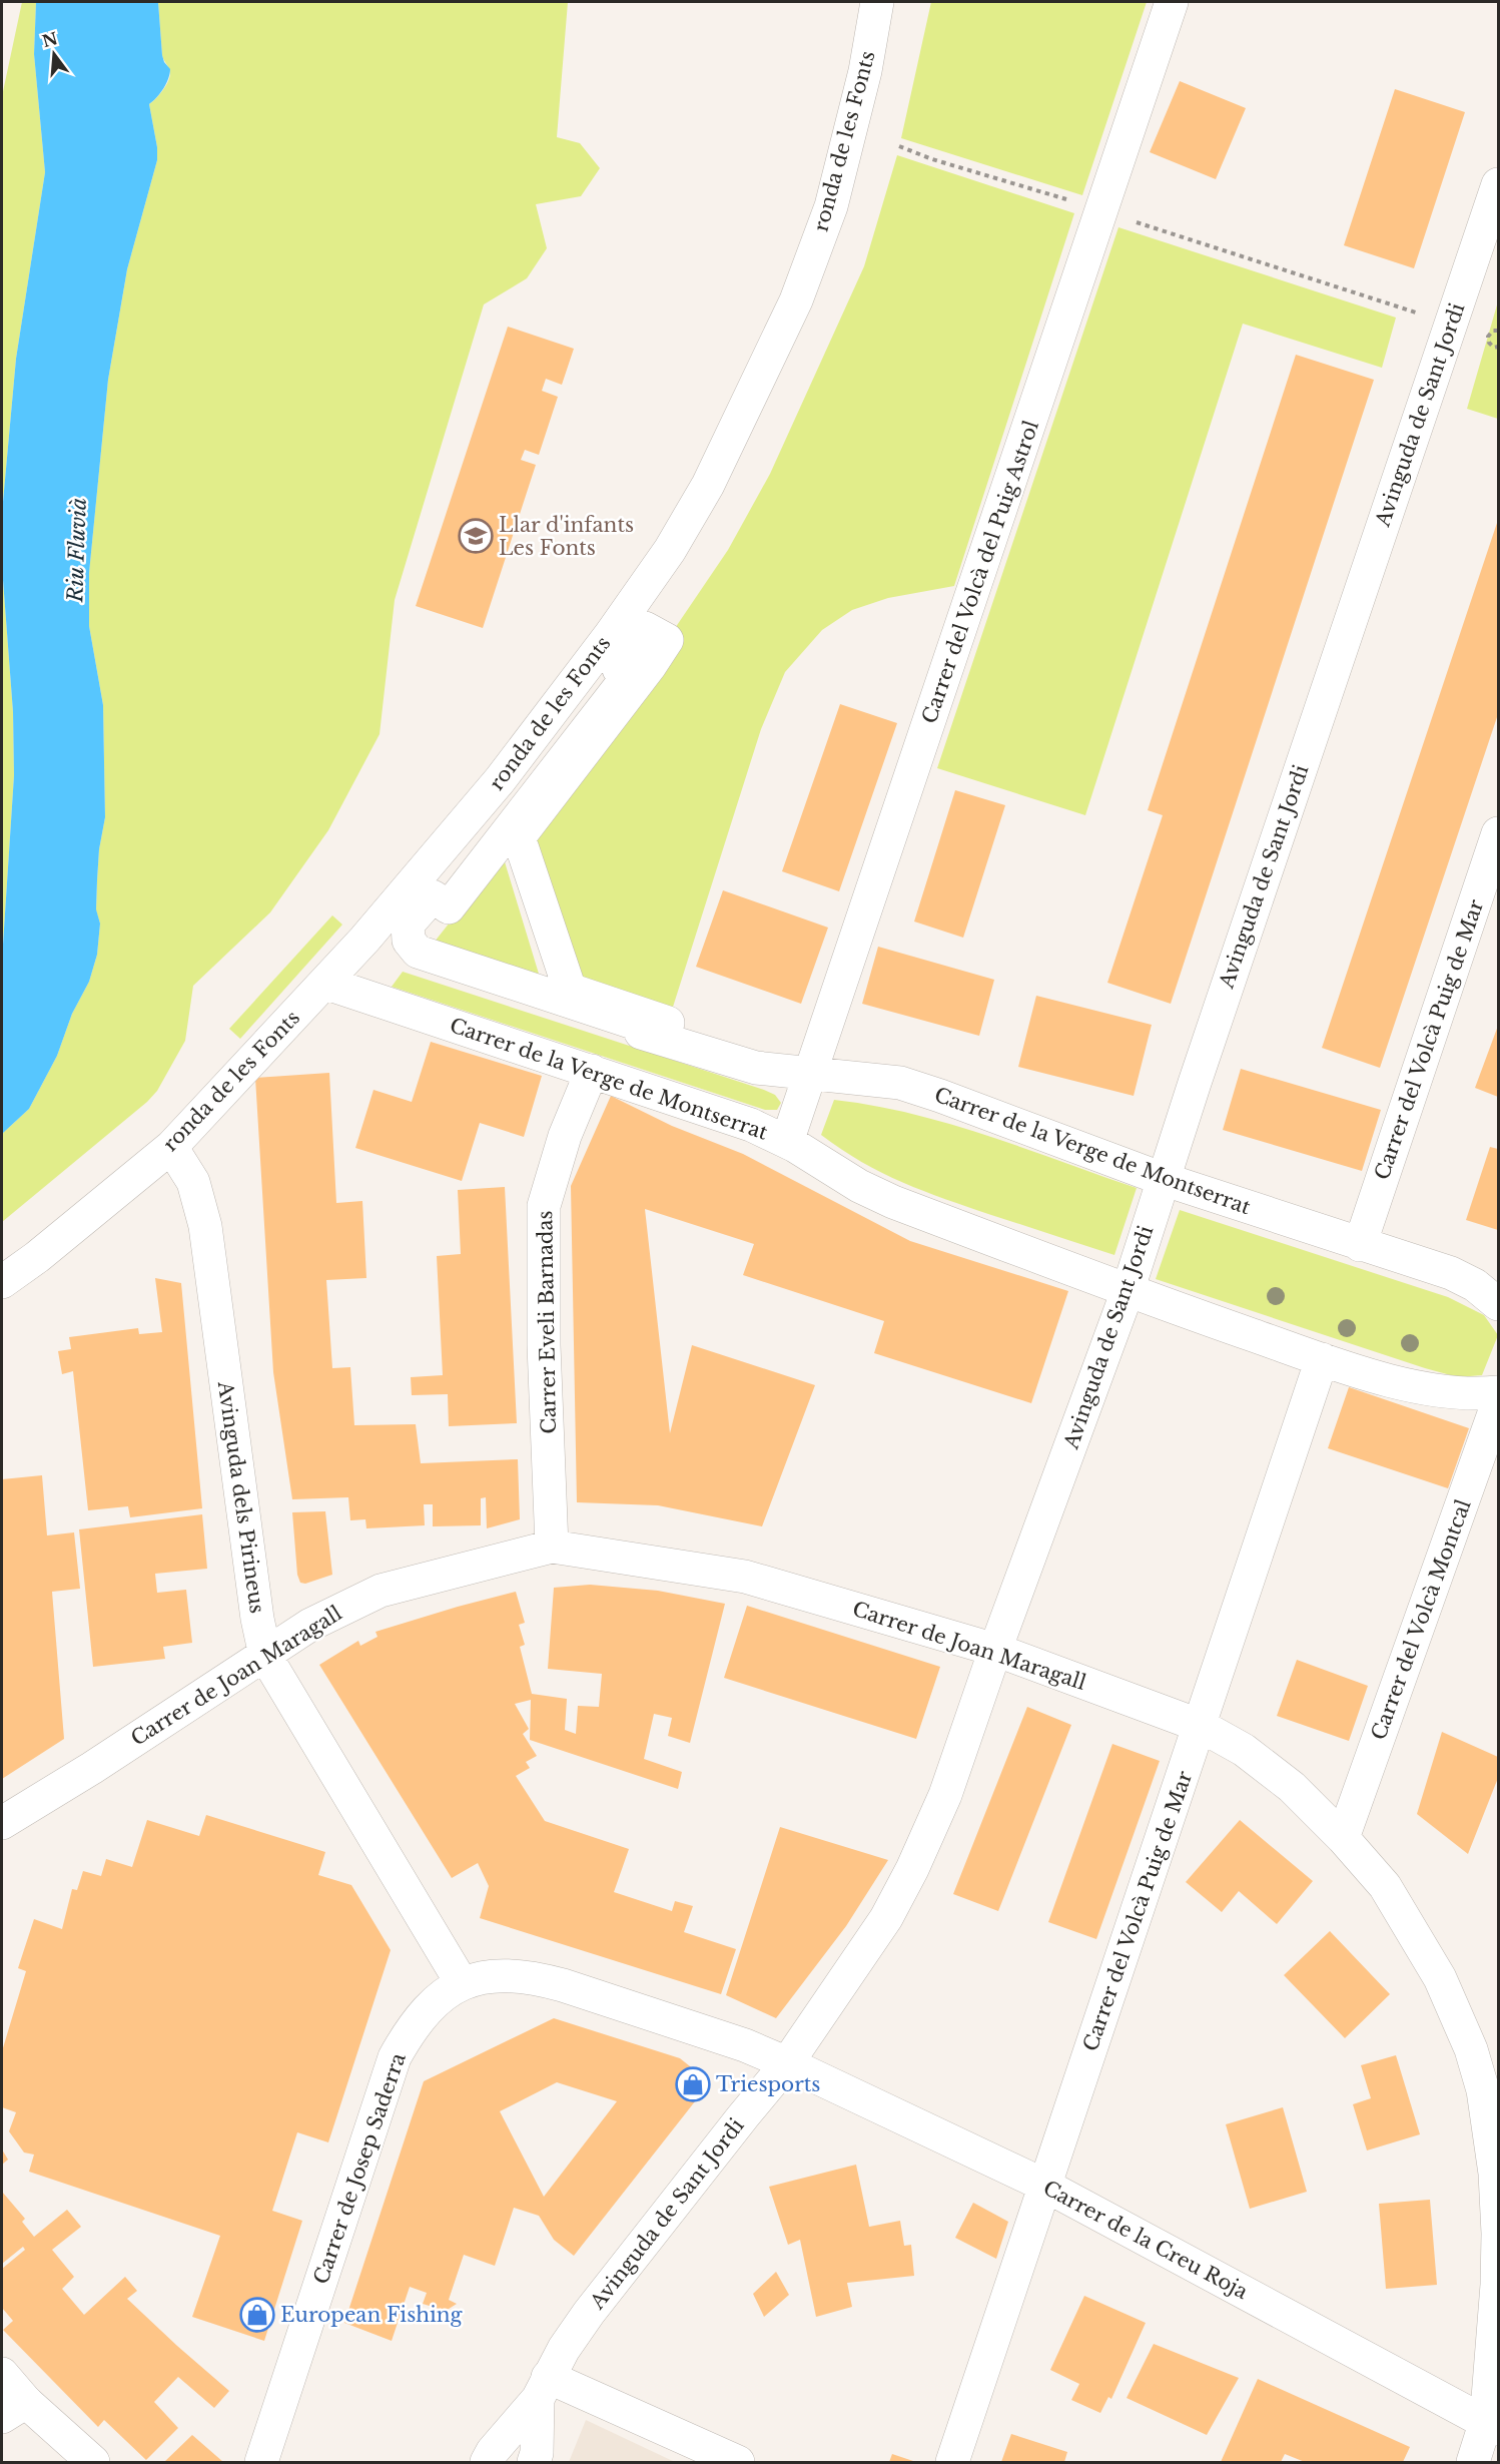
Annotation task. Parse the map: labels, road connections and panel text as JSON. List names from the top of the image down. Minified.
{"streets":{"street":["ronda de les Fonts","Avinguda de Sant Jordi","Carrer del Volcà del Puig Astrol","Carrer del Volcà Puig de Mar","Carrer de la Verge de Montserrat","Carrer Eveli Barnadas","Avinguda dels Pirineus","Carrer del Volcà Montcal","Carrer de Joan Maragall","Carrer de Josep Saderra","Carrer de la Creu Roja"]},"crossings":[["ronda de les Fonts","Carrer de la Verge de Montserrat"],["ronda de les Fonts","Avinguda dels Pirineus"],["Avinguda de Sant Jordi","Carrer de la Verge de Montserrat"],["Avinguda de Sant Jordi","Carrer de Joan Maragall"],["Avinguda de Sant Jordi","Carrer de la Creu Roja"],["Carrer del Volcà del Puig Astrol","Carrer de la Verge de Montserrat"],["Carrer del Volcà Puig de Mar","Carrer de la Verge de Montserrat"],["Carrer del Volcà Puig de Mar","Carrer de Joan Maragall"],["Carrer del Volcà Puig de Mar","Carrer de la Creu Roja"],["Carrer de la Verge de Montserrat","Carrer Eveli Barnadas"],["Carrer Eveli Barnadas","Carrer de Joan Maragall"],["Avinguda dels Pirineus","Carrer de Joan Maragall"],["Avinguda dels Pirineus","Carrer de Josep Saderra"],["Avinguda dels Pirineus","Carrer de la Creu Roja"],["Carrer del Volcà Montcal","Carrer de Joan Maragall"],["Carrer de Joan Maragall","Carrer de la Creu Roja"],["Carrer de Josep Saderra","Carrer de la Creu Roja"]],"water":["Riu Fluvià"],"places":{"school or university":["Llar d'infants Les Fonts"],"shop":["Triesports","European Fishing"]},"north":"top"}
